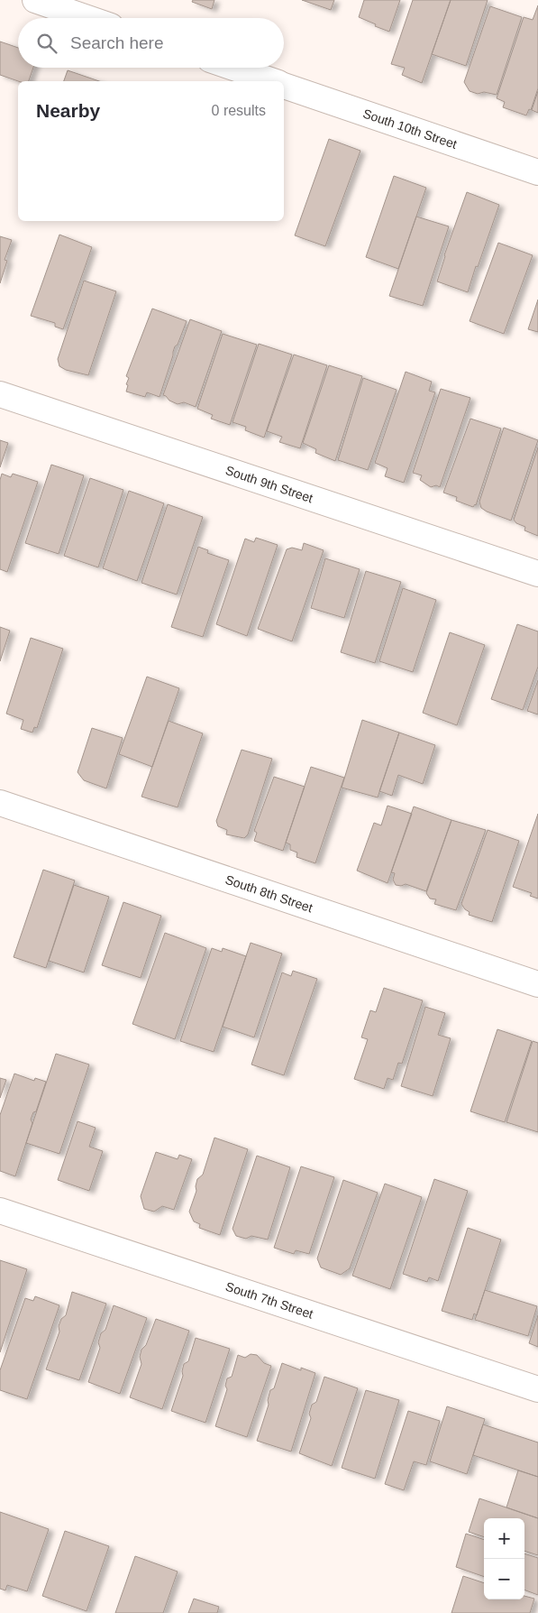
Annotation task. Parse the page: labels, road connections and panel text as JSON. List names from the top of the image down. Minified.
{"streets":{"street":["South 10th Street","South 9th Street","South 8th Street","South 7th Street"]},"page":{"search":"Search here","heading":["Nearby","0 results"],"map_buttons":["+","−"]}}
